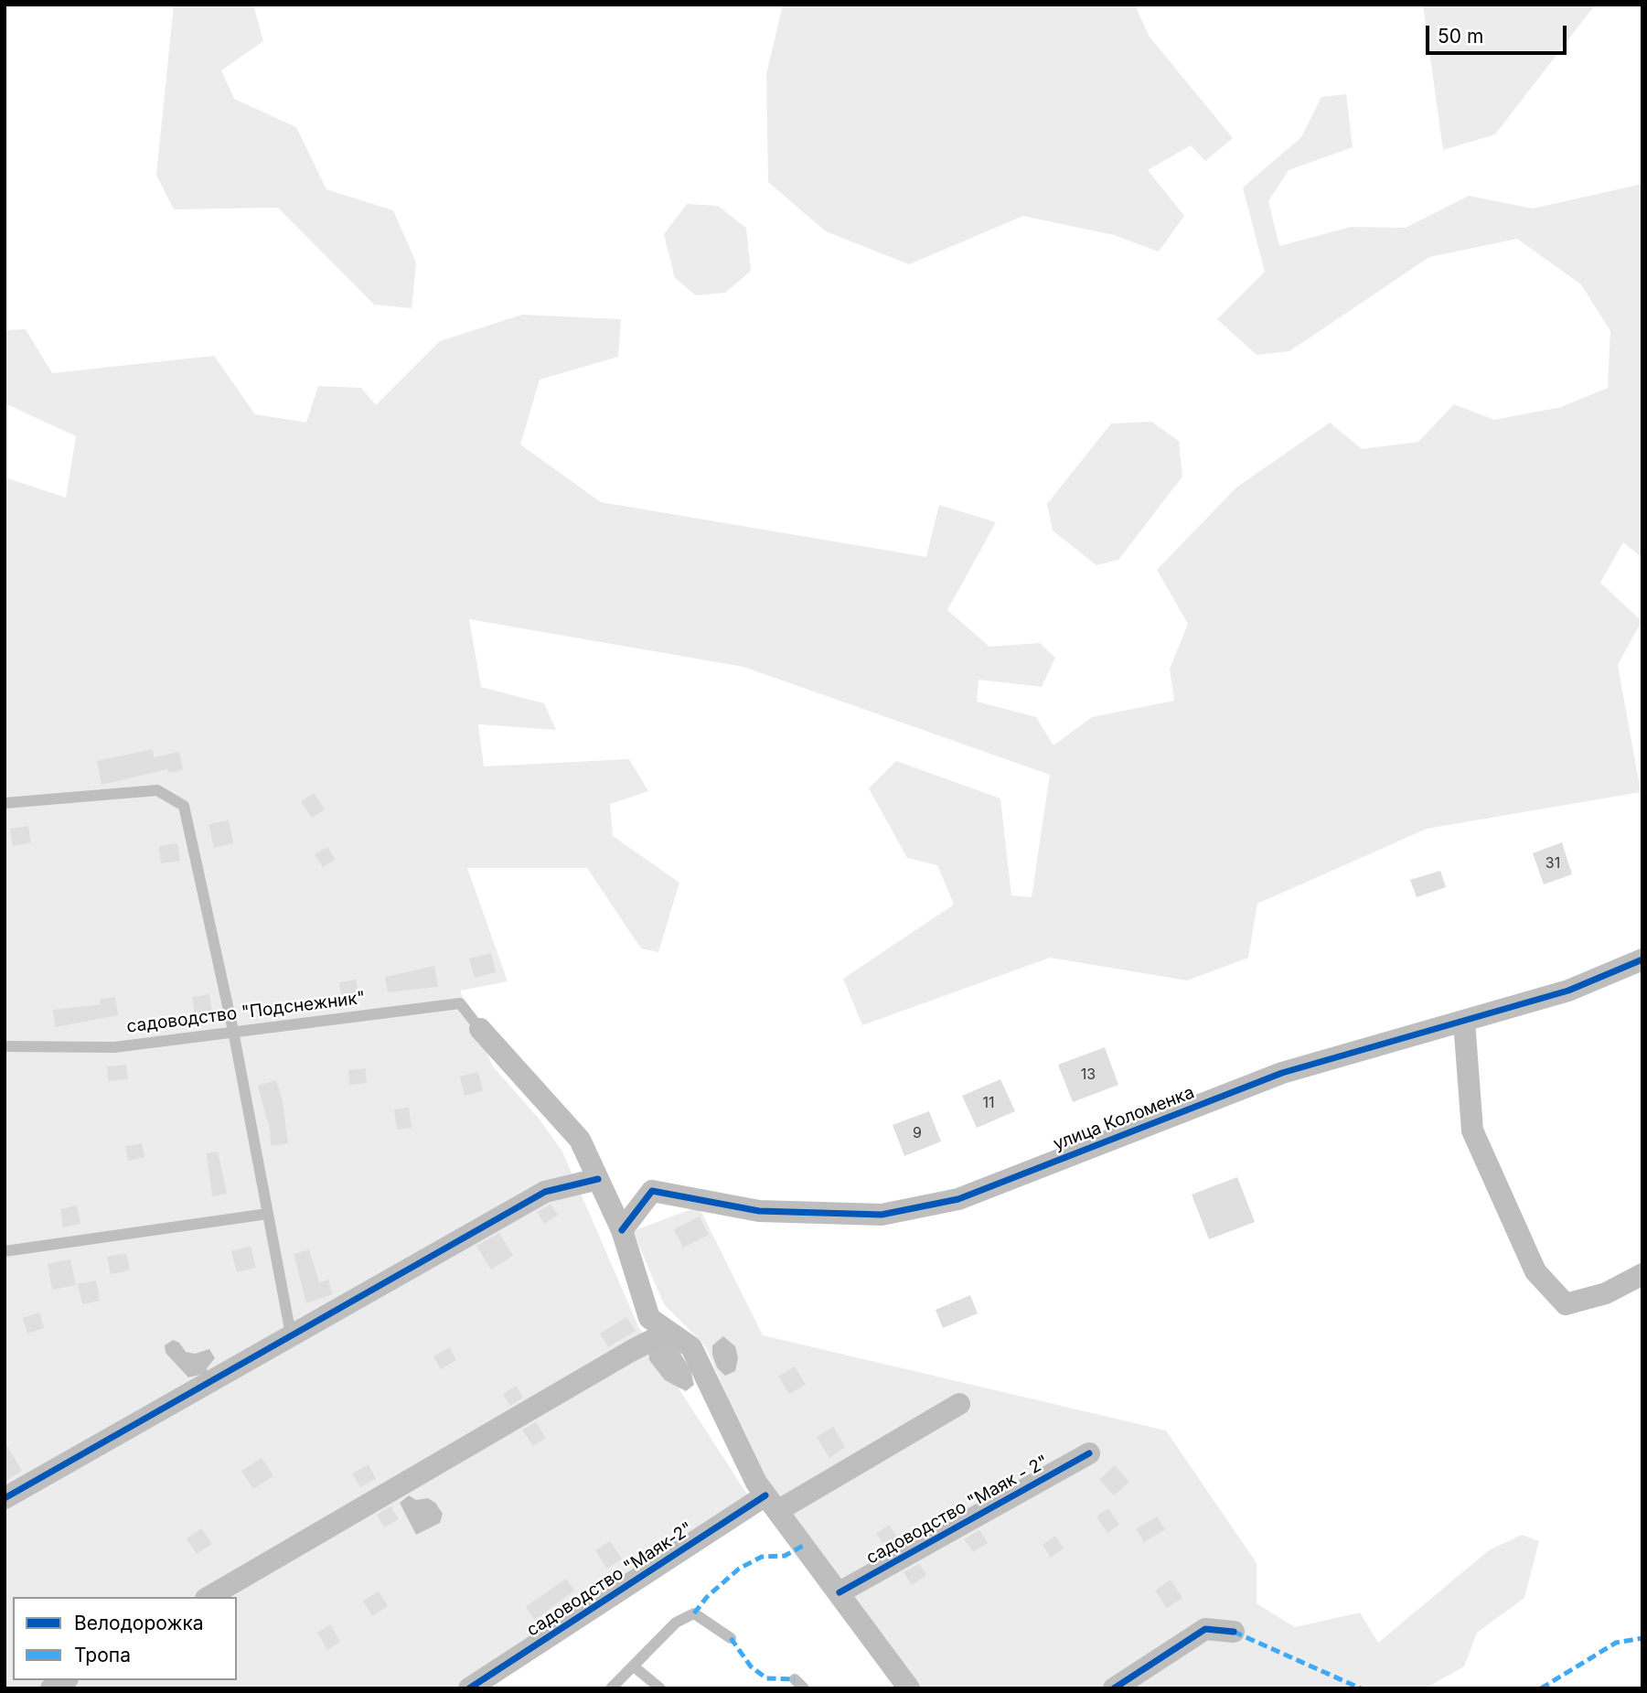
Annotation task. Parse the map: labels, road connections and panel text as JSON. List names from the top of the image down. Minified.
{"streets":{"street":["улица Коломенка","садоводство \"Маяк - 2\"","садоводство \"Маяк-2\""],"lane":["садоводство \"Подснежник\""]},"house_numbers":["31","13","11","9"],"legend":["Велодорожка","Тропа"],"scale_bar":"50 m"}
